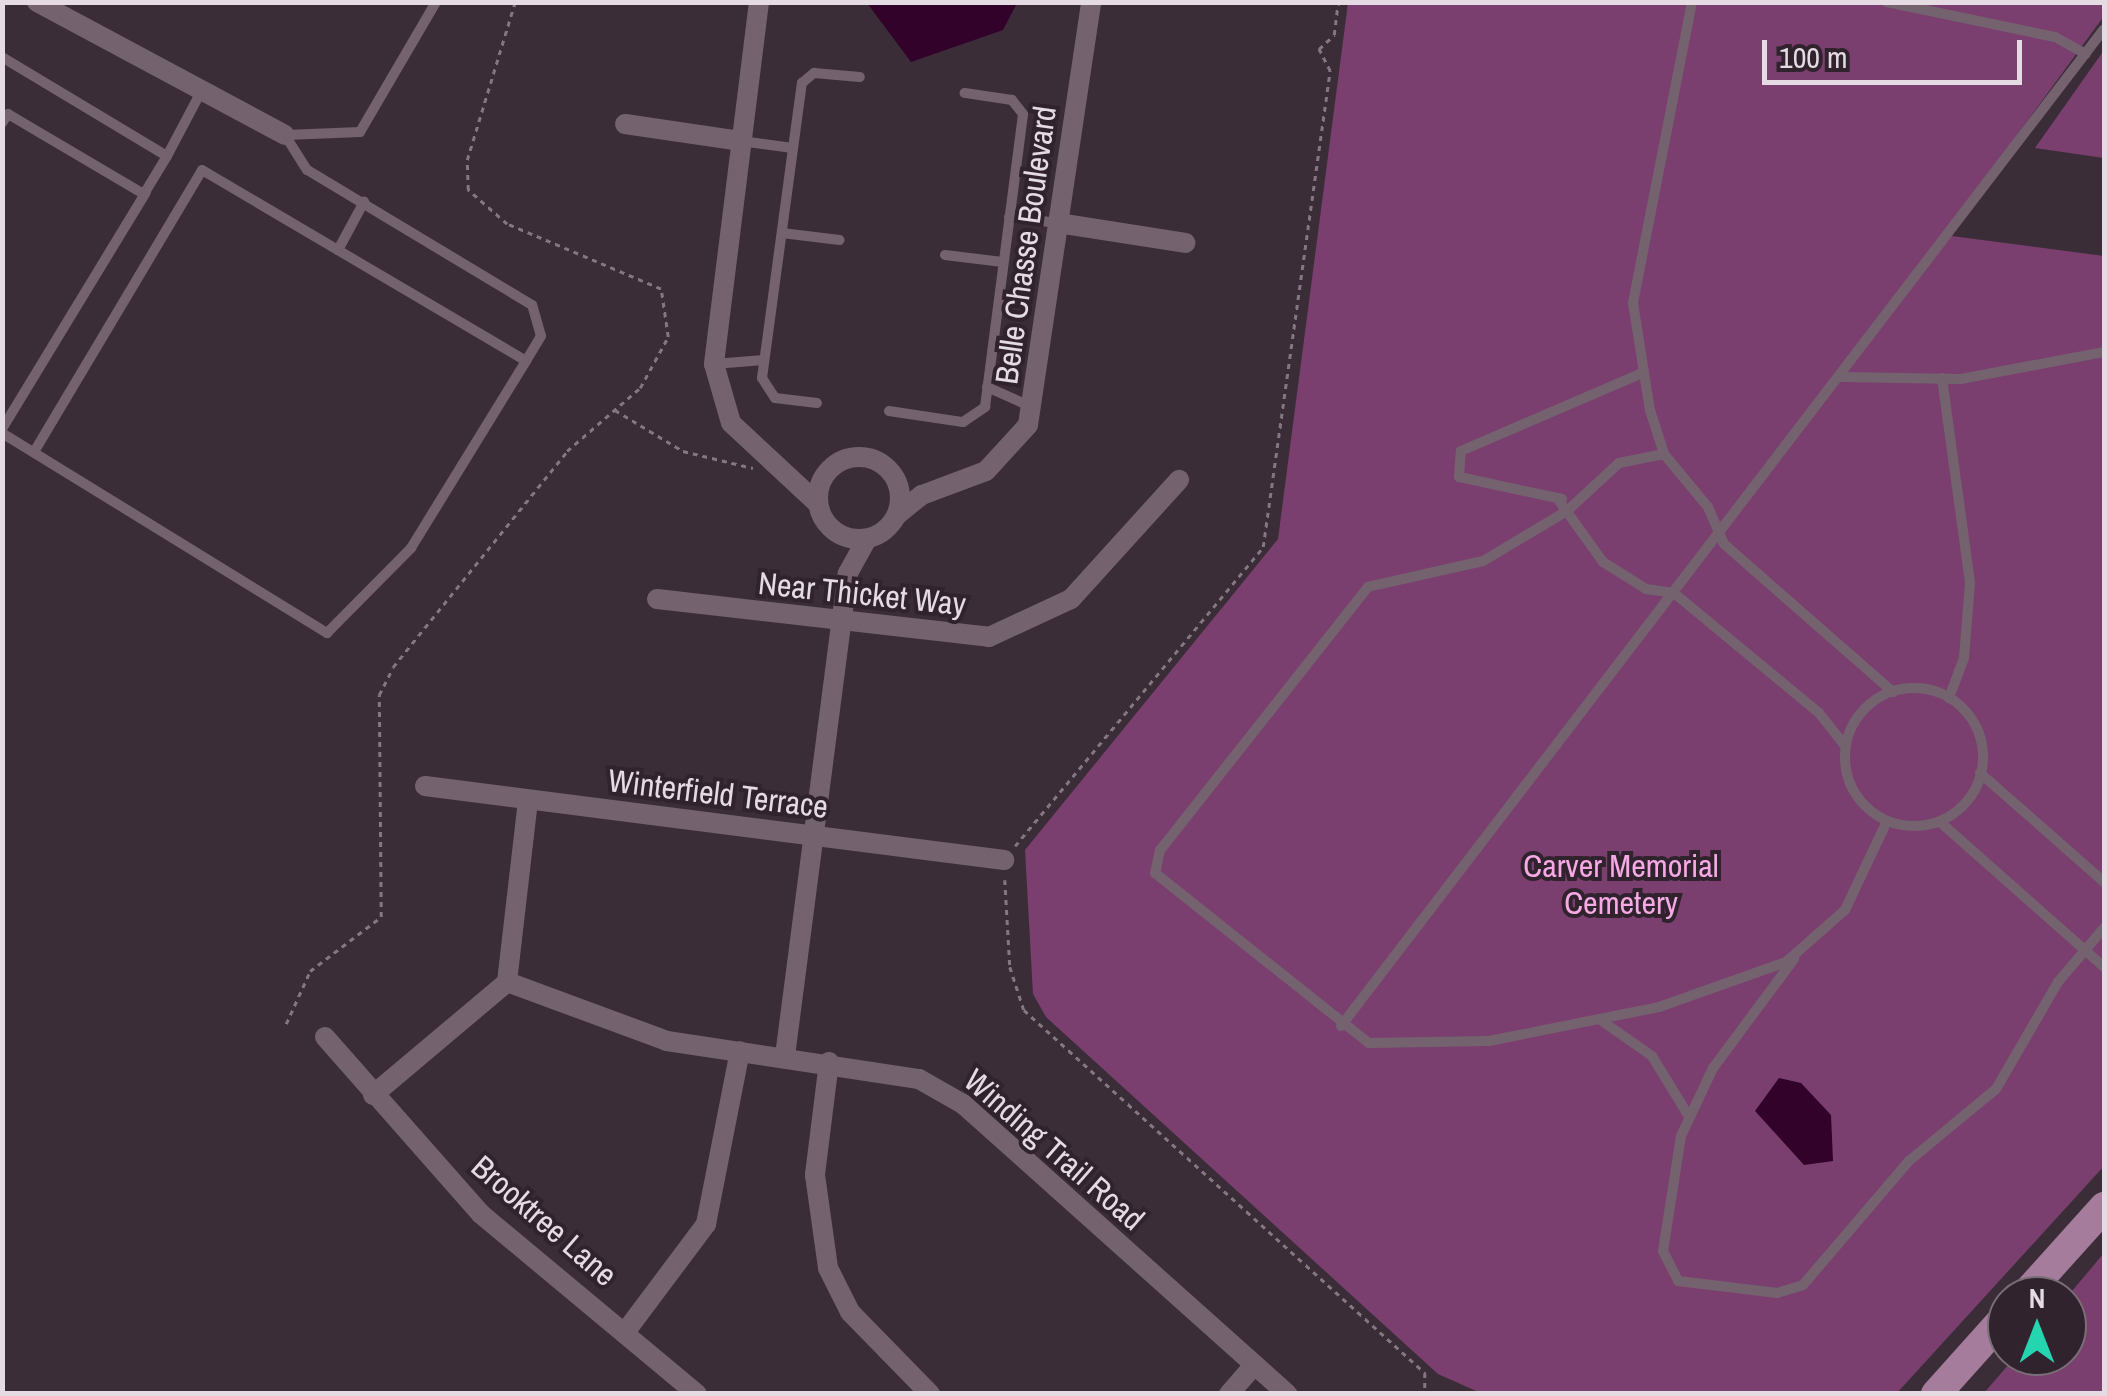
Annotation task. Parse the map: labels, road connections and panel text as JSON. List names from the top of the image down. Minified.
{"streets":{"street":["Belle Chasse Boulevard","Near Thicket Way","Winterfield Terrace","Winding Trail Road","Brooktree Lane"]},"crossings":[["Belle Chasse Boulevard","Near Thicket Way"],["Belle Chasse Boulevard","Winterfield Terrace"],["Belle Chasse Boulevard","Winding Trail Road"]],"parks":["Carver Memorial Cemetery"],"scale_bar":"100 m","north":"top"}
